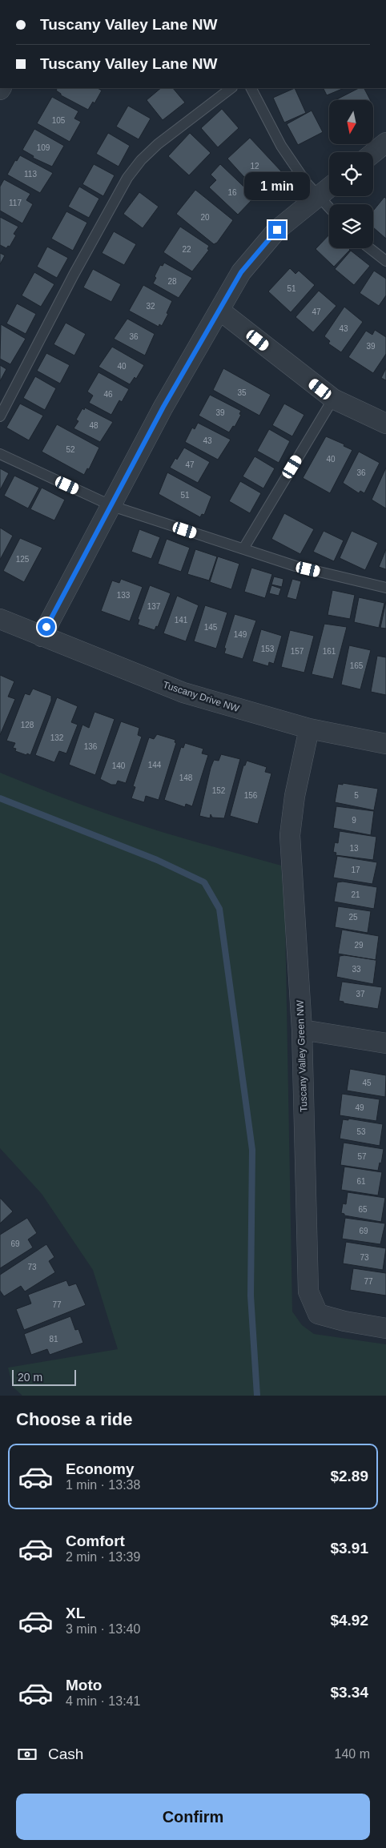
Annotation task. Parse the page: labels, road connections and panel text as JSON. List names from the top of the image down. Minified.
{"streets":{"street":["Tuscany Drive NW","Tuscany Valley Green NW"]},"crossings":[["Tuscany Drive NW","Tuscany Valley Green NW"]],"house_numbers":["105","109","12","113","16","117","20","22","28","51","32","47","43","36","39","40","35","46","39","48","43","52","40","47","36","51","125","133","137","141","145","149","153","157","161","165","128","132","136","144","140","148","152","156","5","9","13","17","21","25","29","33","37","45","49","53","57","61","65","69","69","73","73","77","77","81"],"scale_bar":"20 m","north":"bottom","page":{"banner":["Tuscany Valley Lane NW","Tuscany Valley Lane NW"],"bubble":"1 min","scale":"20 m","heading":"Choose a ride","list":[{"name":"Economy","note":"1 min · 13:38","value":"$2.89"},{"name":"Comfort","note":"2 min · 13:39","value":"$3.91"},{"name":"XL","note":"3 min · 13:40","value":"$4.92"},{"name":"Moto","note":"4 min · 13:41","value":"$3.34"}],"pay":["Cash","140 m"],"buttons":"Confirm"}}
